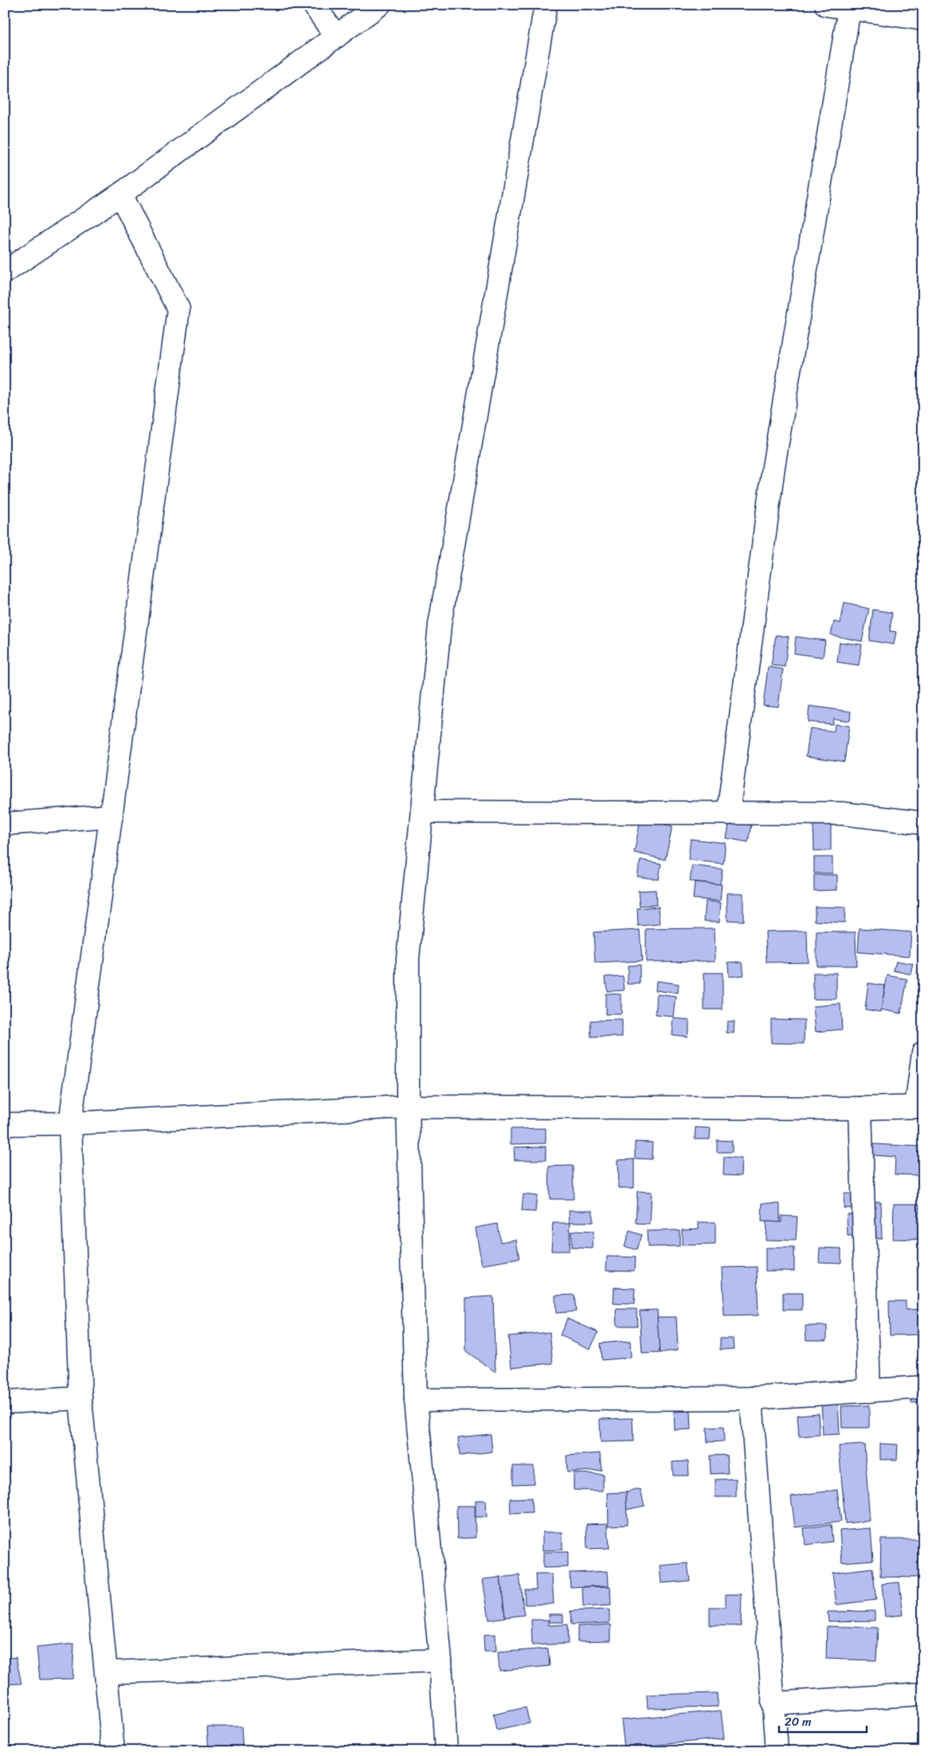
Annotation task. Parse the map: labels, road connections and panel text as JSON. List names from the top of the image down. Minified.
{"scale_bar":"20 m"}
